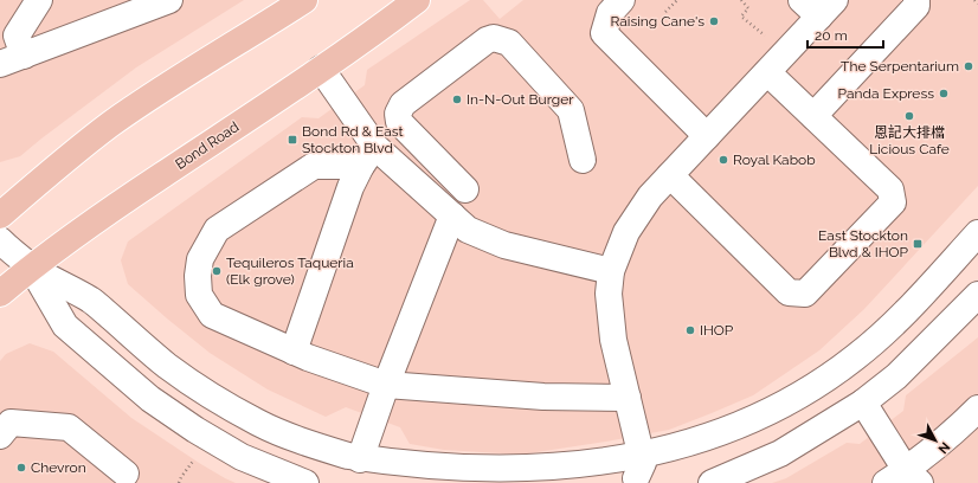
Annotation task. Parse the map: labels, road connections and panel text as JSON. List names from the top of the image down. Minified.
{"streets":{"main road":["Bond Road"]},"places":{"other":["Raising Cane's","The Serpentarium","Panda Express","In-N-Out Burger","恩記大排檔 Licious Cafe","Royal Kabob","Tequileros Taqueria (Elk grove)","IHOP","Chevron"],"transit":["Bond Rd & East Stockton Blvd","East Stockton Blvd & IHOP"]},"scale_bar":"20 m","north":"bottom right"}
